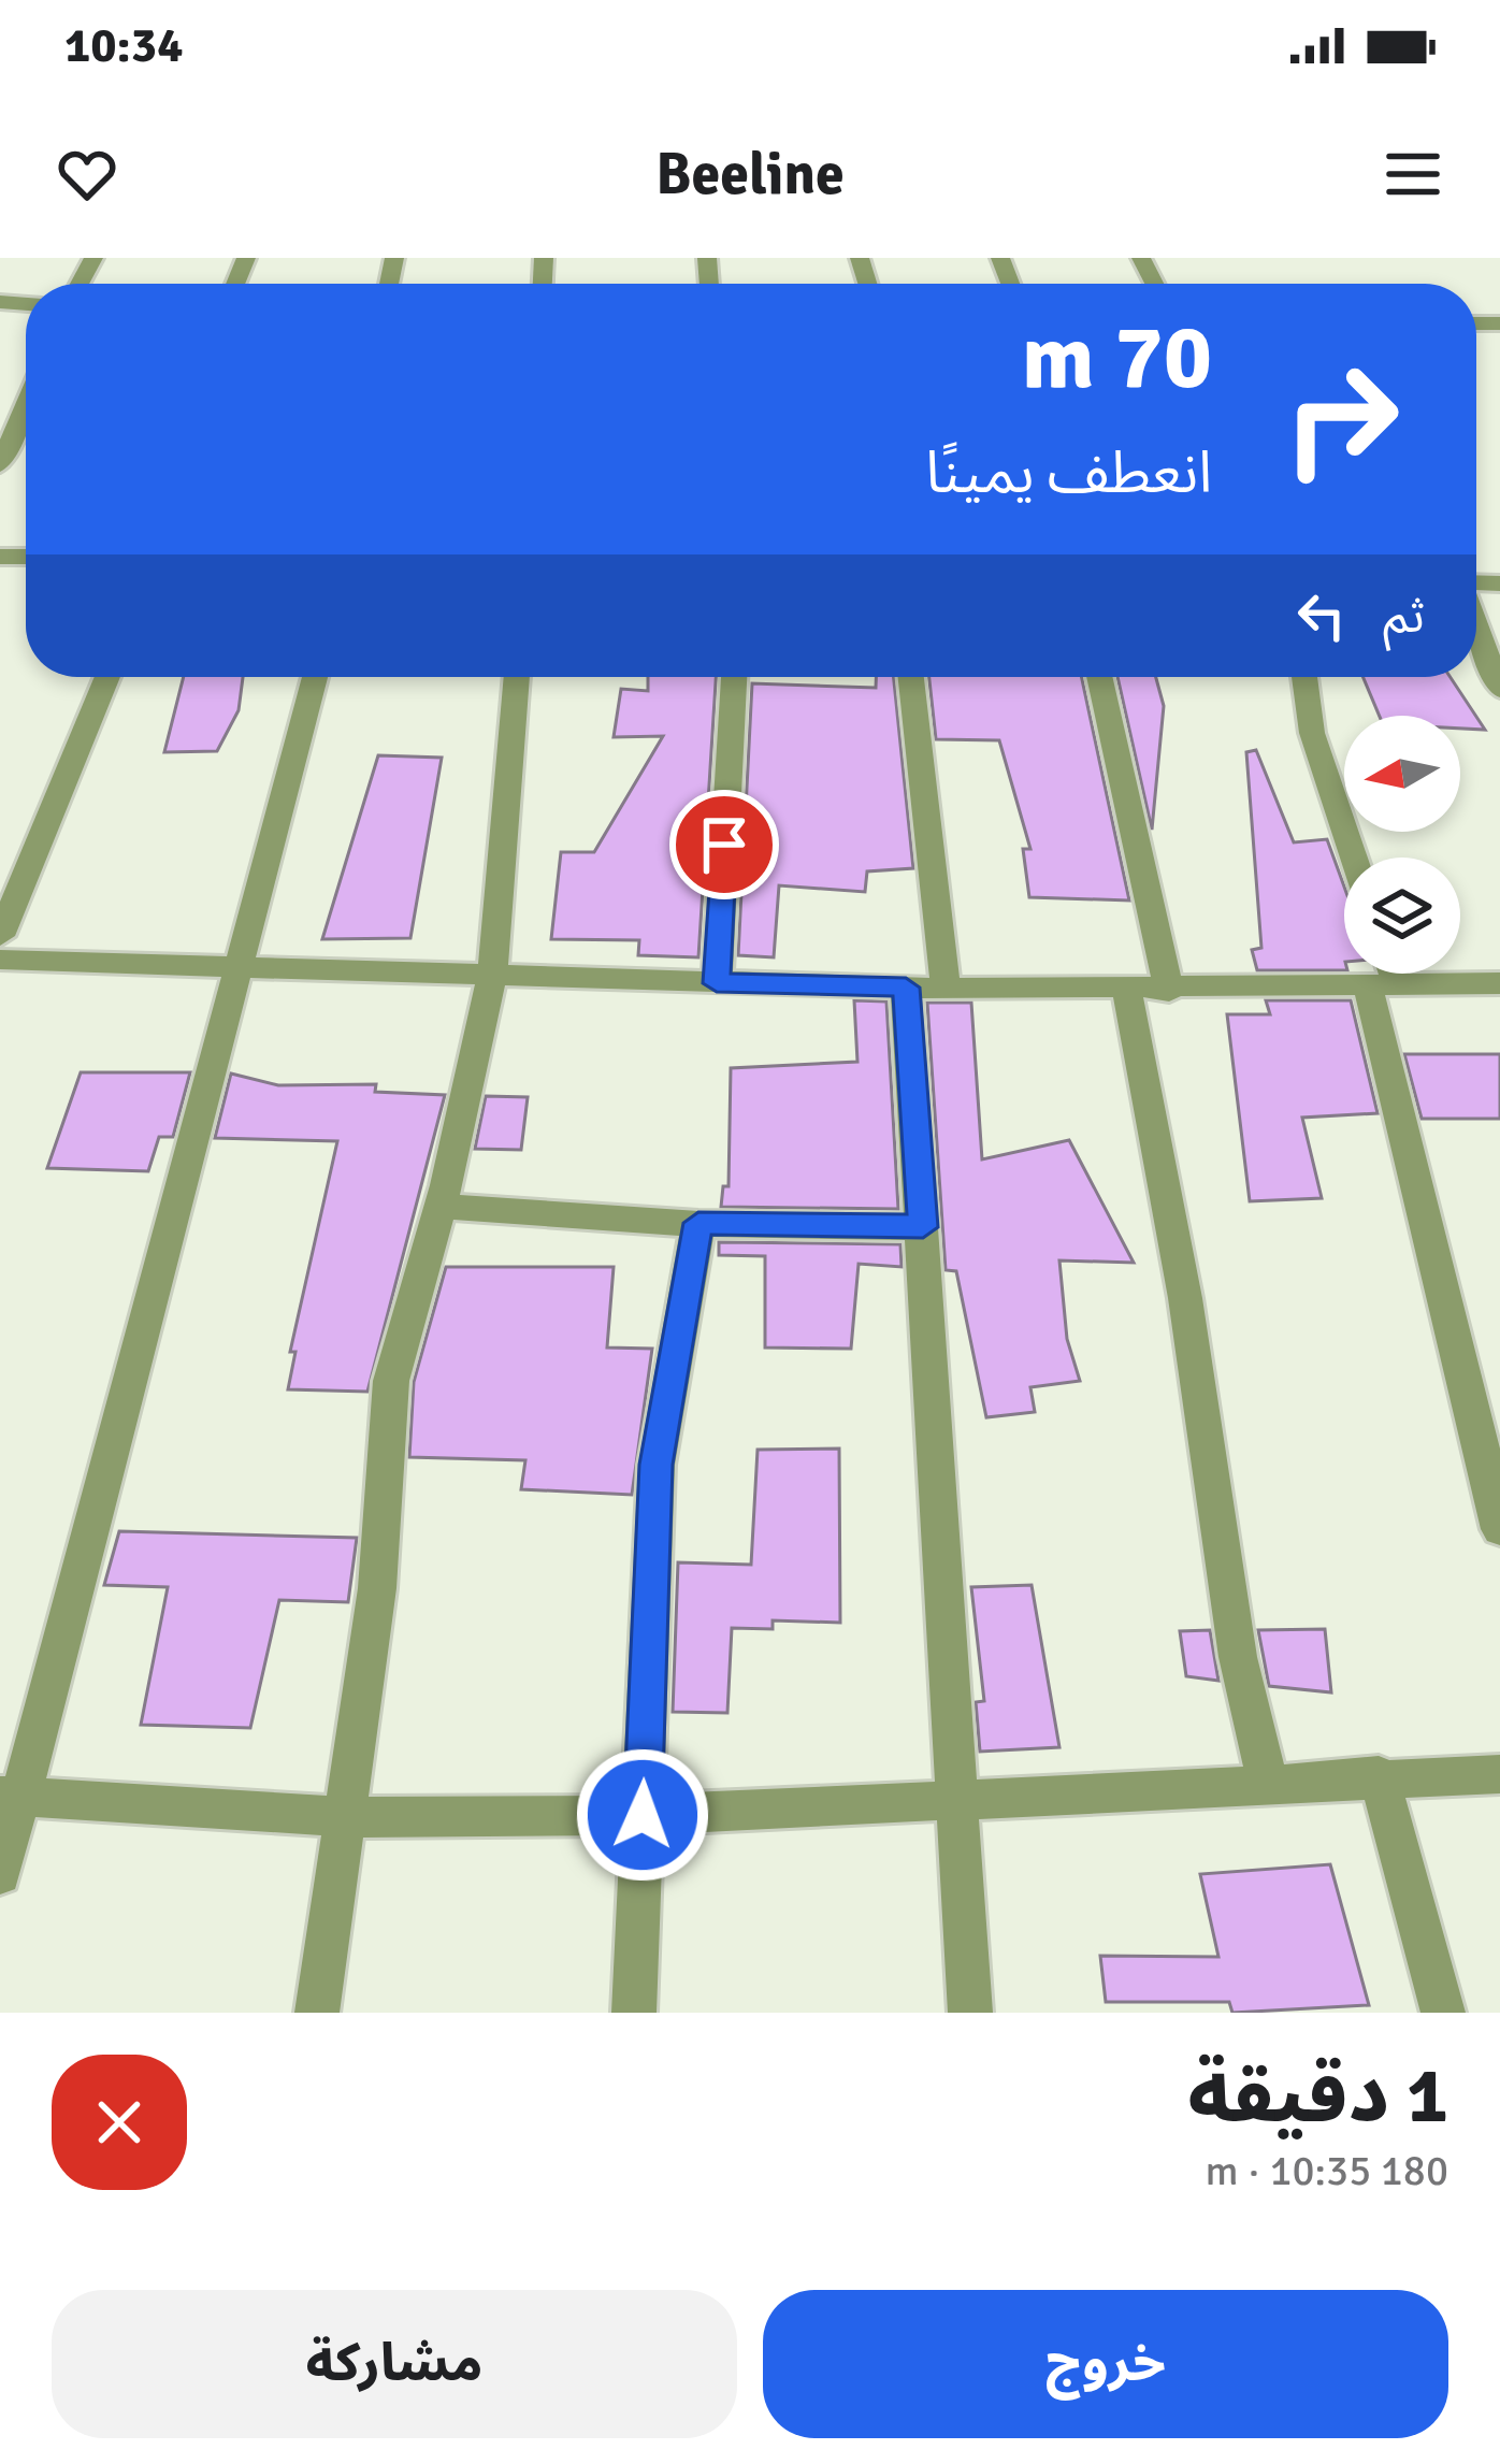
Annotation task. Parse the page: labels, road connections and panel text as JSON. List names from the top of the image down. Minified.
{"north":"left","page":{"status":"10:34","header":"Beeline","turn":["70 m","انعطف يمينًا"],"then":"ثم","heading":["1 دقيقة","180 m · 10:35"],"buttons":["خروج","مشاركة"]}}
